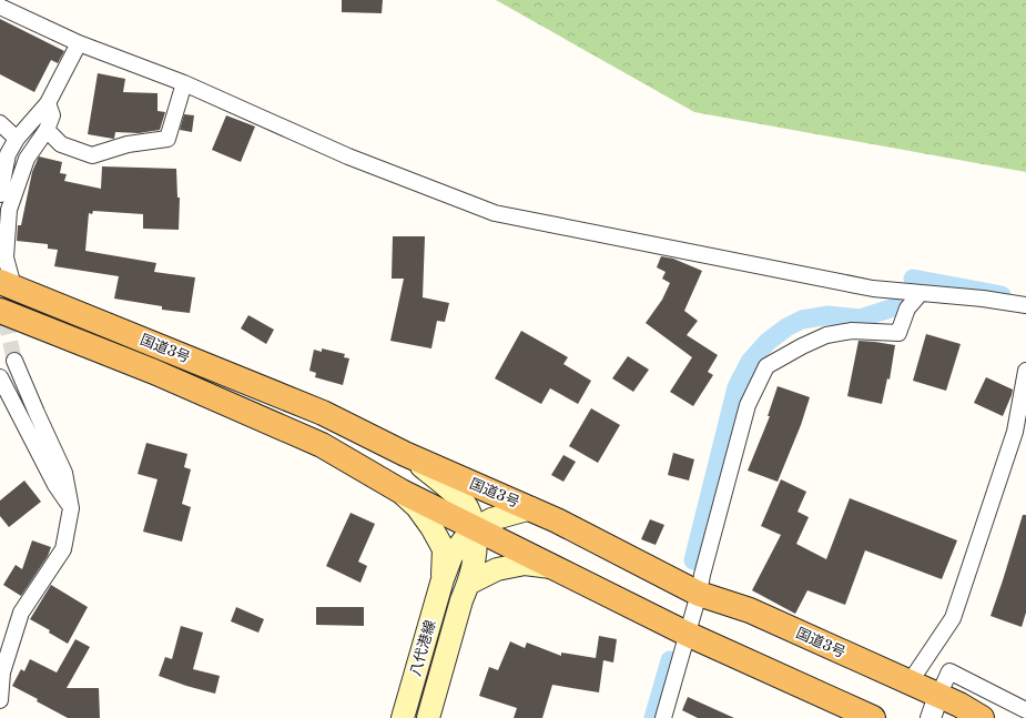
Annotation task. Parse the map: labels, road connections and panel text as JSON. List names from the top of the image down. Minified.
{"streets":{"highway":["国道3号"],"main road":["八代港線"]},"crossings":[["国道3号","八代港線"]]}
